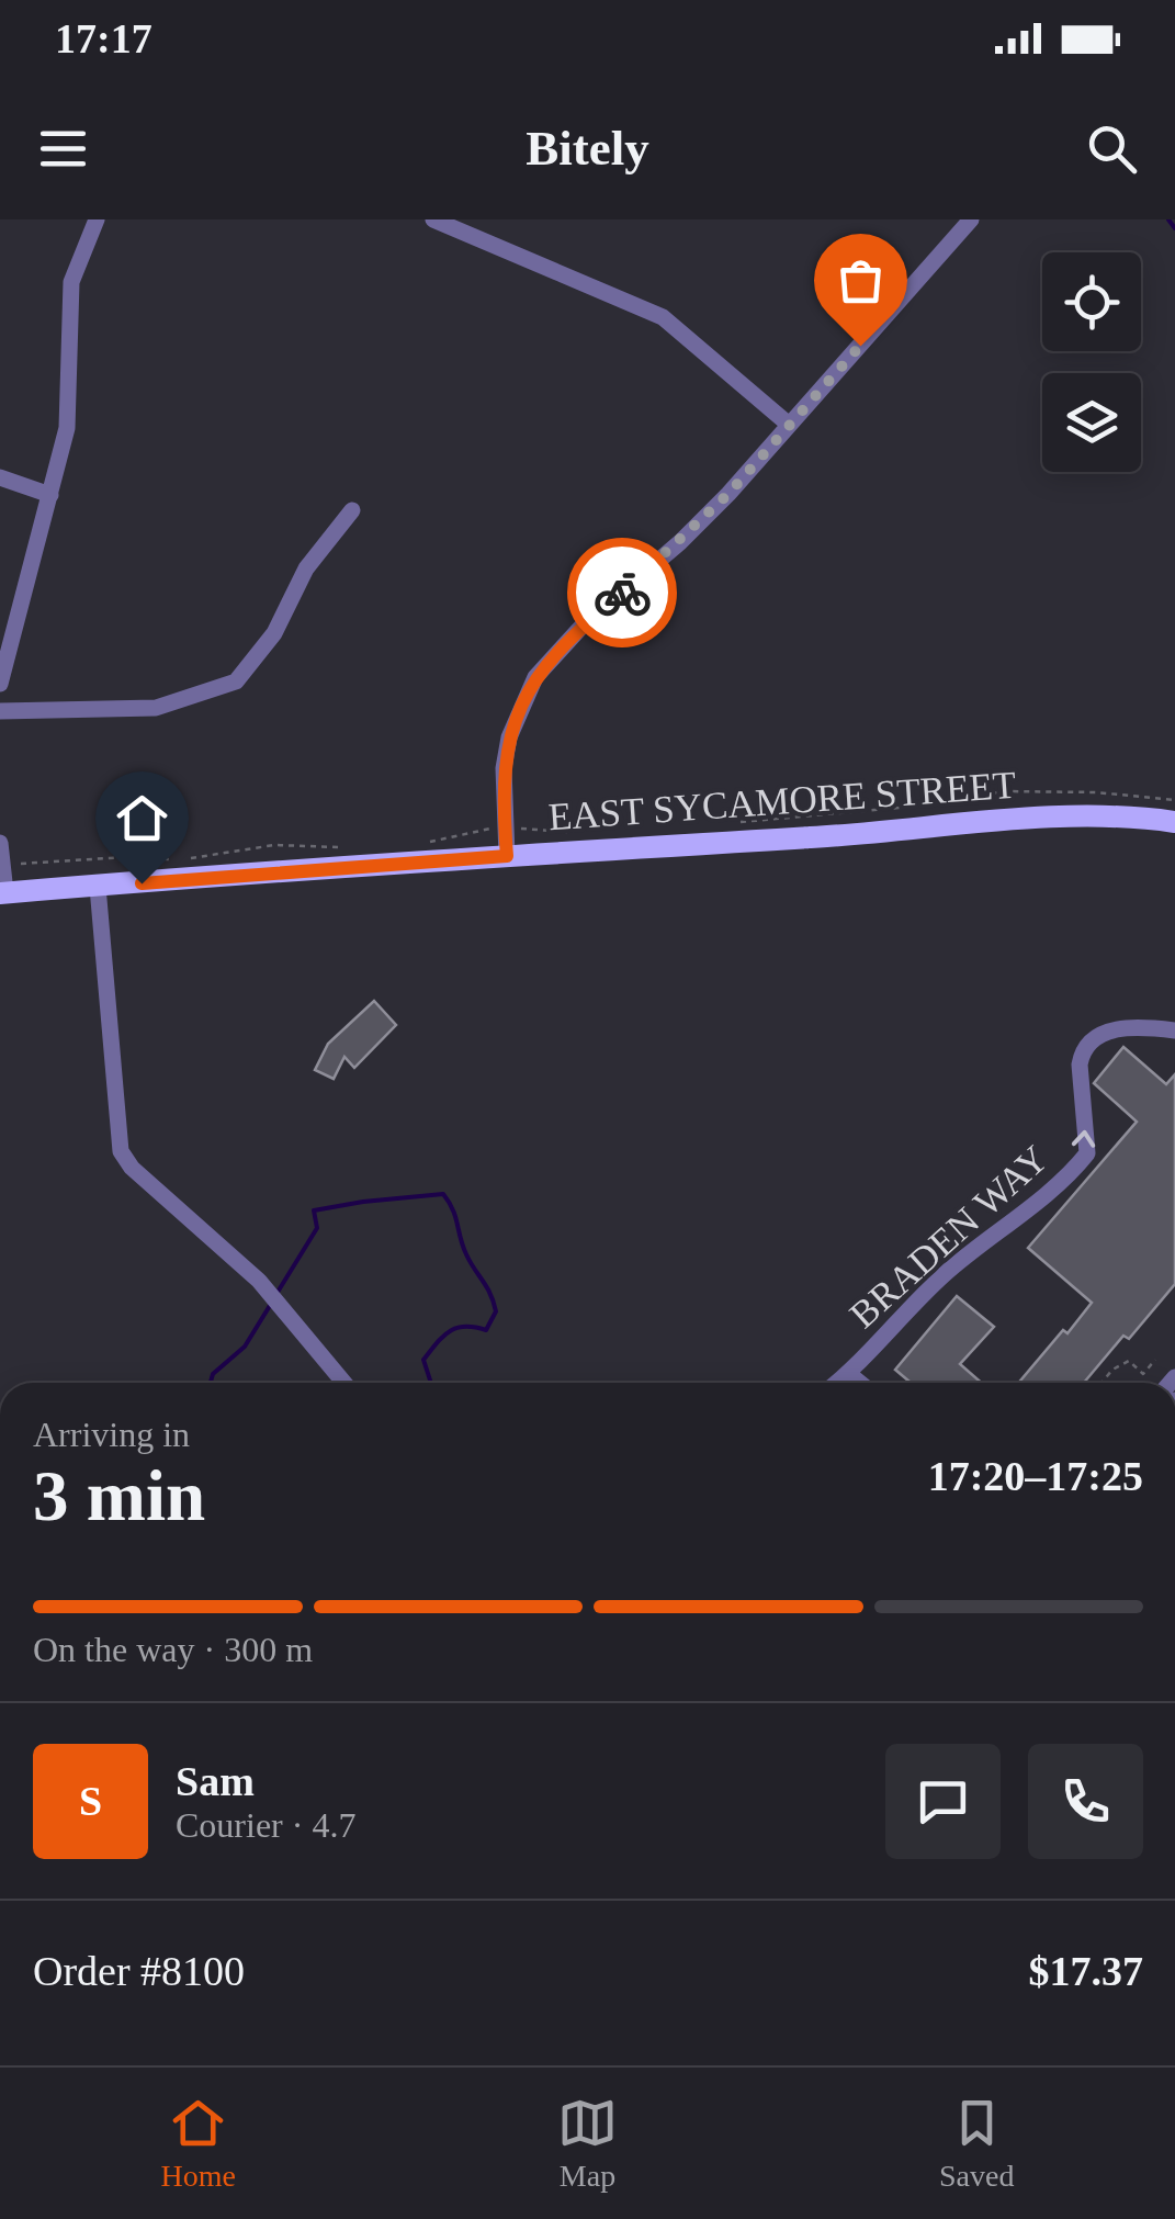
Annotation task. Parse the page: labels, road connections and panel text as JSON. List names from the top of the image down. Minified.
{"streets":{"main road":["EAST SYCAMORE STREET"],"street":["BRADEN WAY"]},"one_way":["BRADEN WAY"],"page":{"status":"17:17","header":"Bitely","heading":["3 min","Arriving in","17:20–17:25"],"panel":["Sam","Courier · 4.7","Order #8100","$17.37"],"bar":"On the way · 300 m","round":"S","tabs":["Home","Map","Saved"]}}
